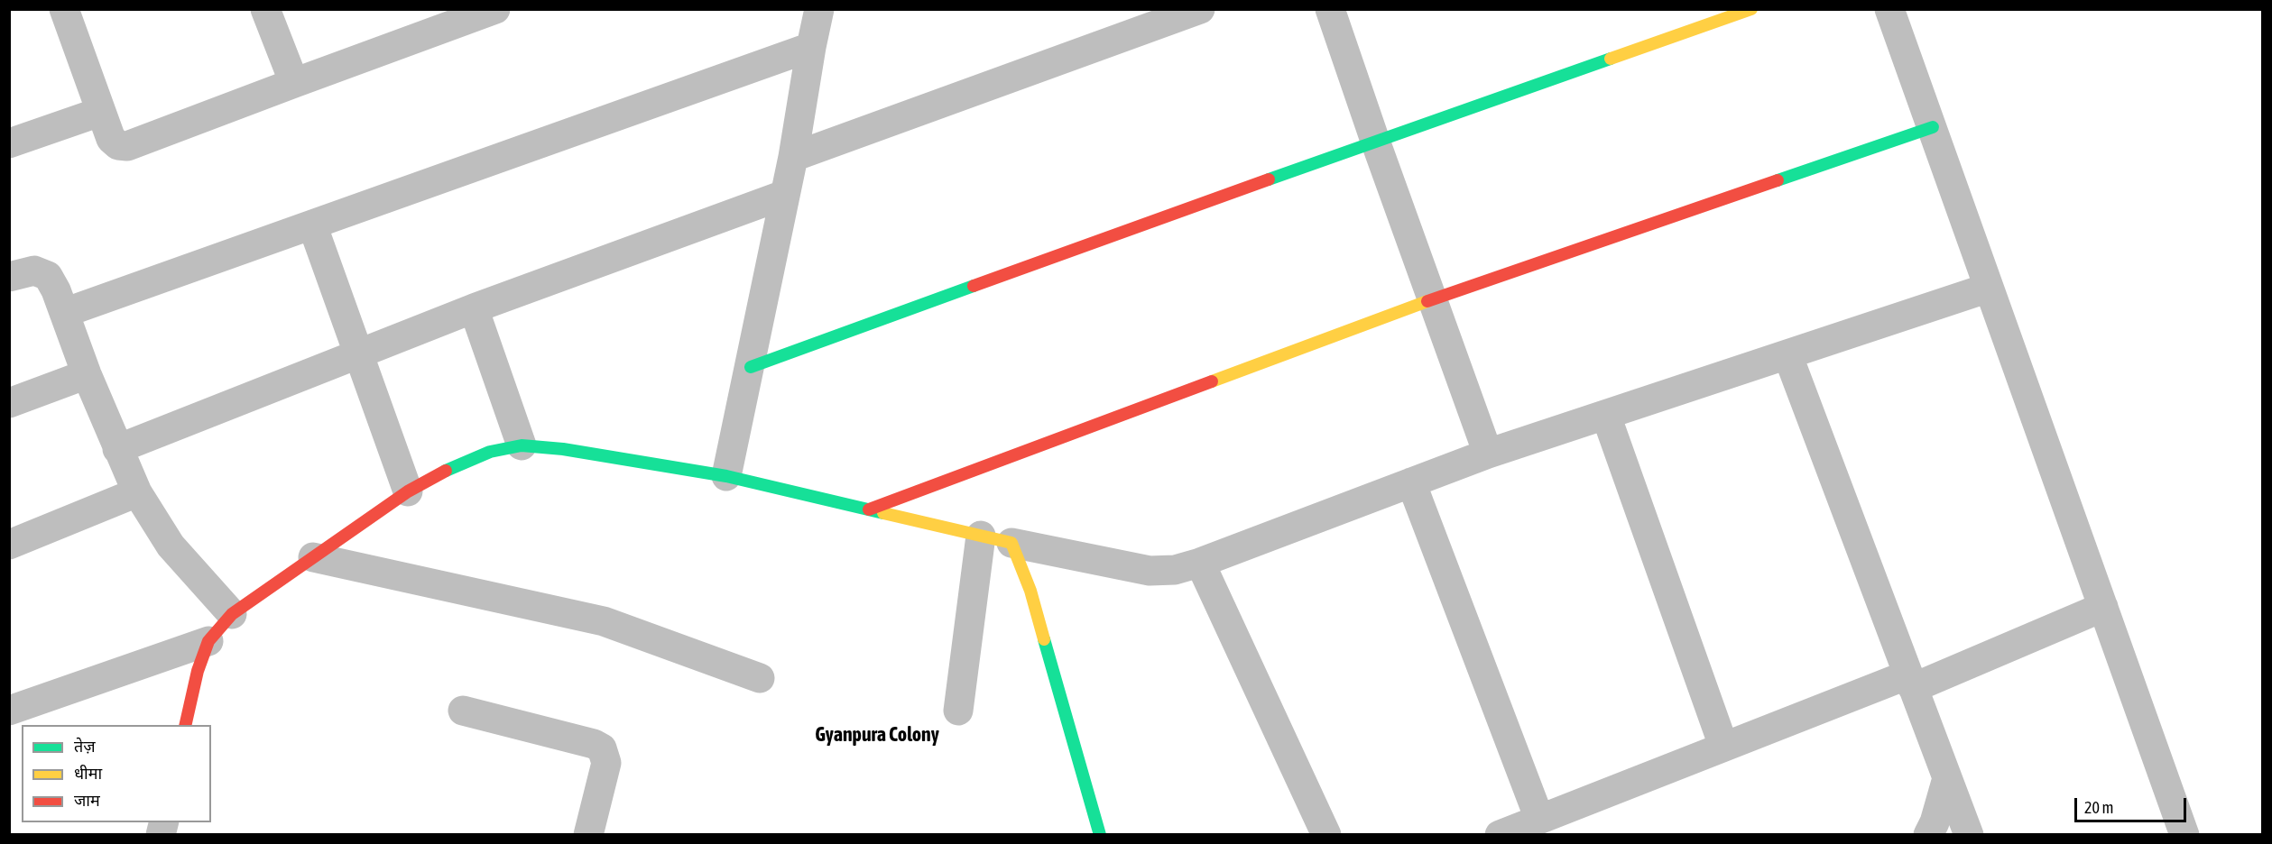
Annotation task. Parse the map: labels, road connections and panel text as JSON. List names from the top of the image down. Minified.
{"districts":["Gyanpura Colony"],"legend":["तेज़","धीमा","जाम"],"scale_bar":"20 m"}
